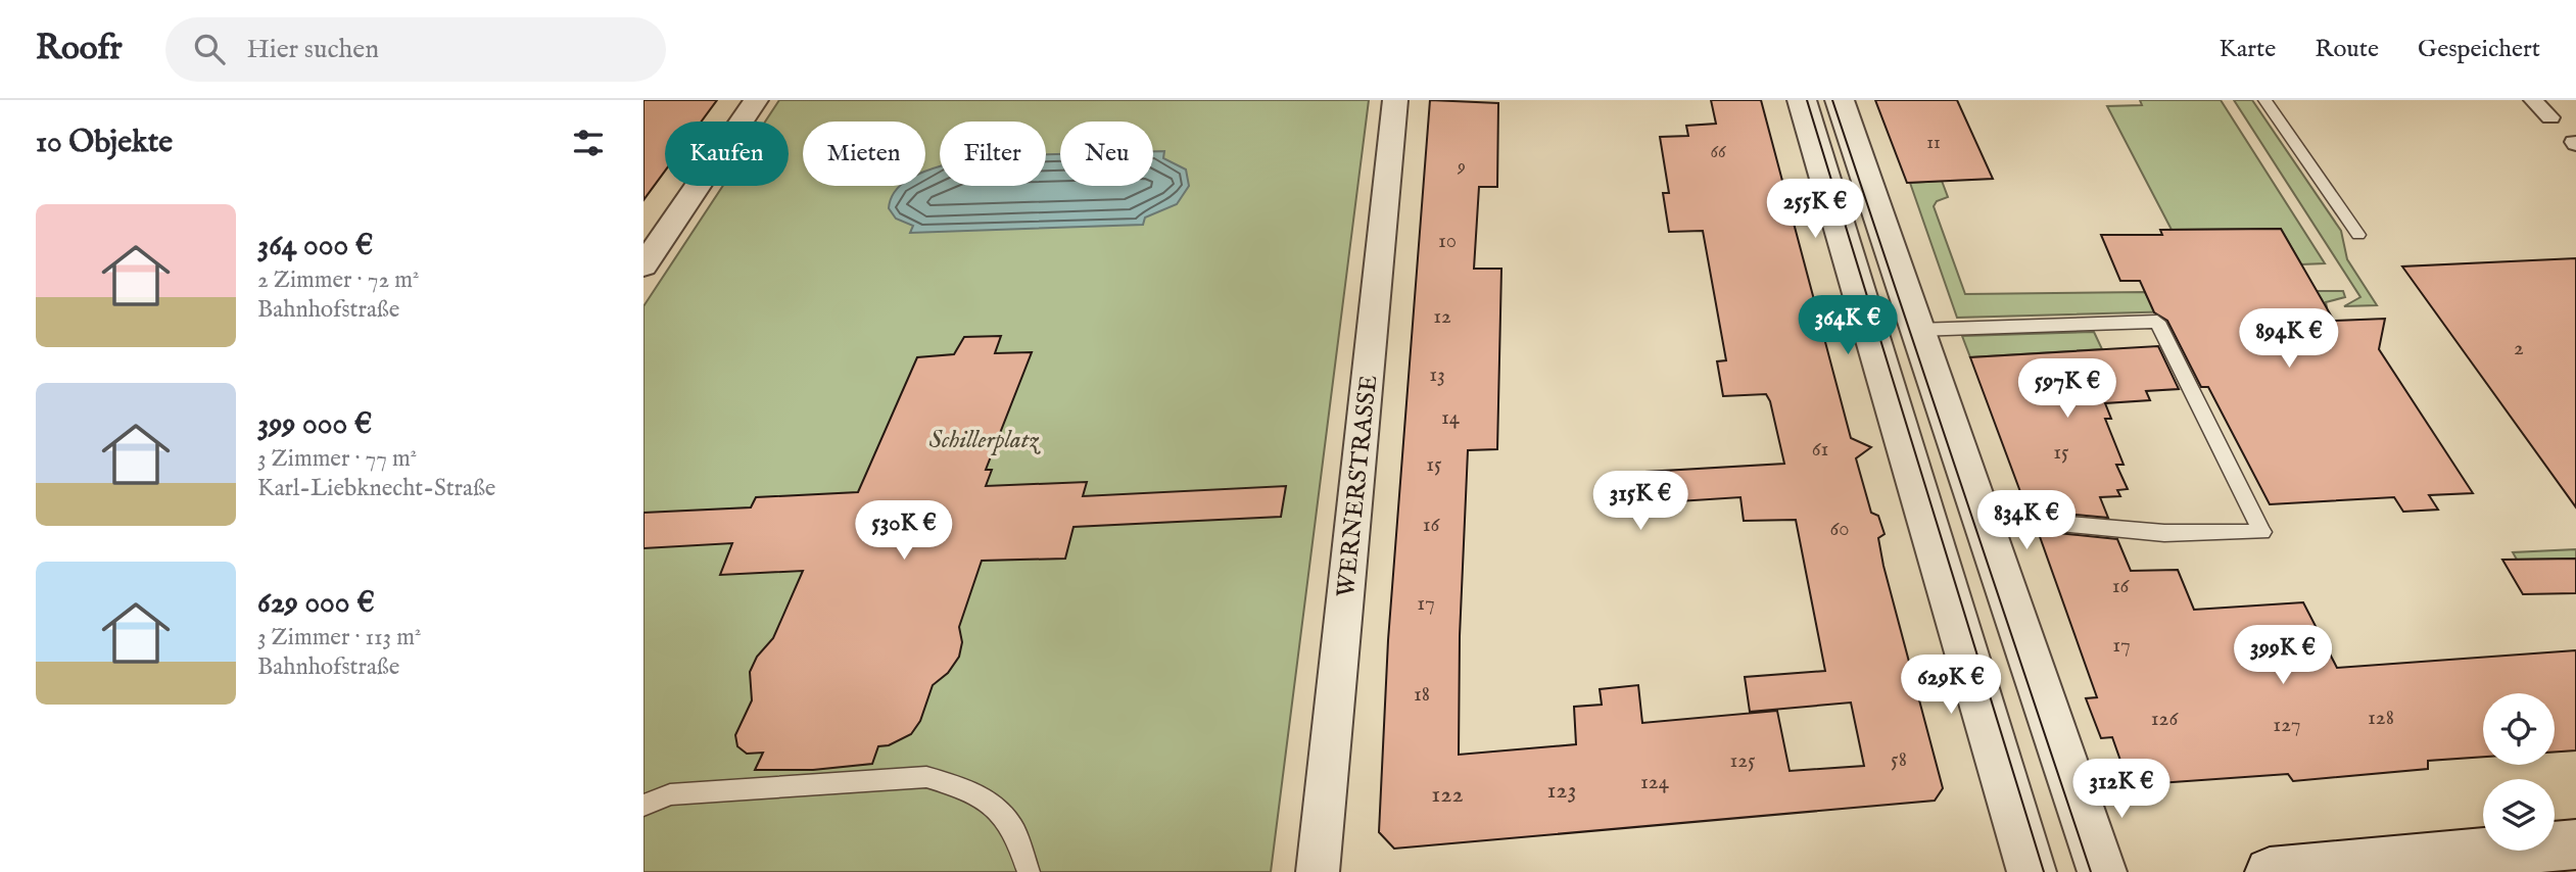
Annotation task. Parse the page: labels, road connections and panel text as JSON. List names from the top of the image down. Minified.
{"streets":{"street":["WERNERSTRASSE"]},"parks":["Schillerplatz"],"house_numbers":["11","66","9","10","12","2","13","14","61","15","15","16","60","16","17","17","18","128","126","127","58","125","124","123","122"],"page":{"header":"Roofr","search":"Hier suchen","nav":["Karte","Route","Gespeichert"],"heading":"10 Objekte","chip":["Kaufen","Mieten","Filter","Neu"],"price":["255K €","364K €","894K €","597K €","315K €","834K €","530K €","399K €","629K €","312K €"],"list":[{"name":"364 000 €","note":"2 Zimmer · 72 m² · Bahnhofstraße"},{"name":"399 000 €","note":"3 Zimmer · 77 m² · Karl-Liebknecht-Straße"},{"name":"629 000 €","note":"3 Zimmer · 113 m² · Bahnhofstraße"}]}}
